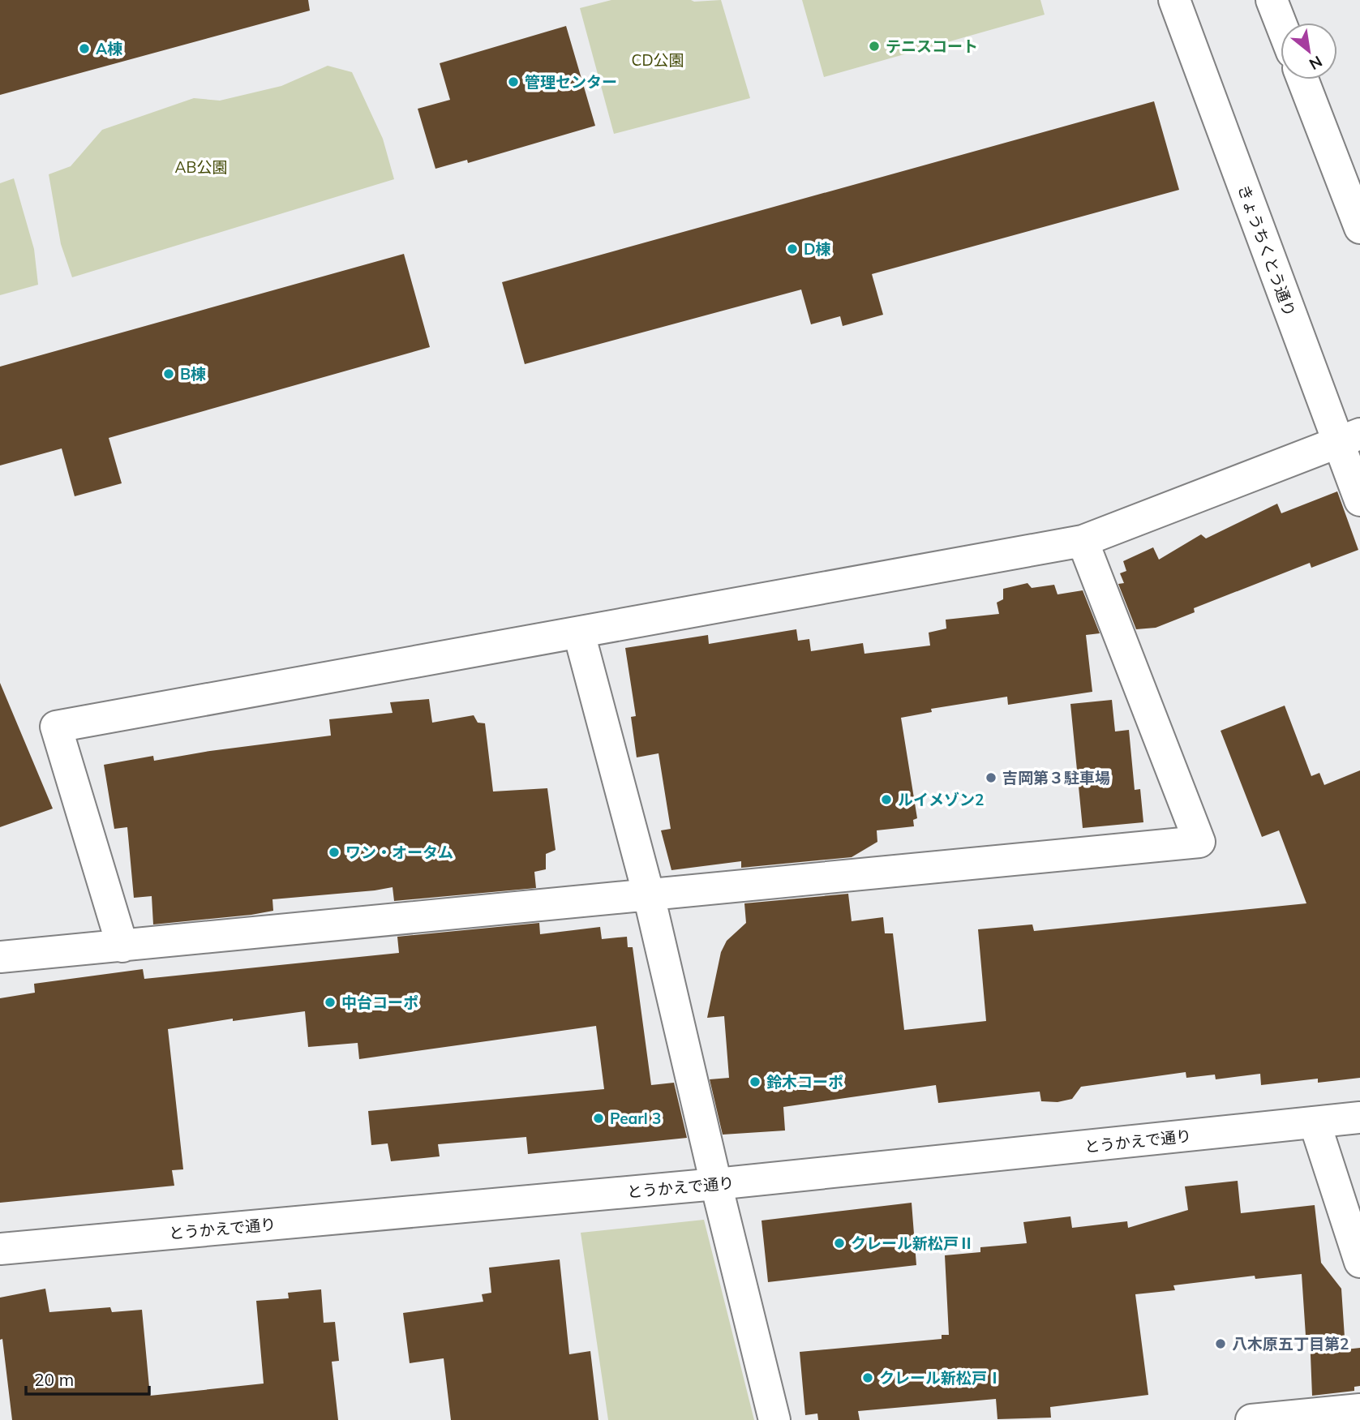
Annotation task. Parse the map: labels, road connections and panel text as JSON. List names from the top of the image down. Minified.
{"streets":{"street":["きょうちくとう通り","とうかえで通り"]},"parks":["CD公園","AB公園"],"places":["テニスコート","A棟","管理センター","D棟","B棟","吉岡第３駐車場","ルイメゾン2","ワン・オータム","中台コーポ","鈴木コーポ","Pearl 3","クレール新松戸Ⅱ","八木原五丁目第2","クレール新松戸Ⅰ"],"scale_bar":"20 m","north":"bottom right"}
